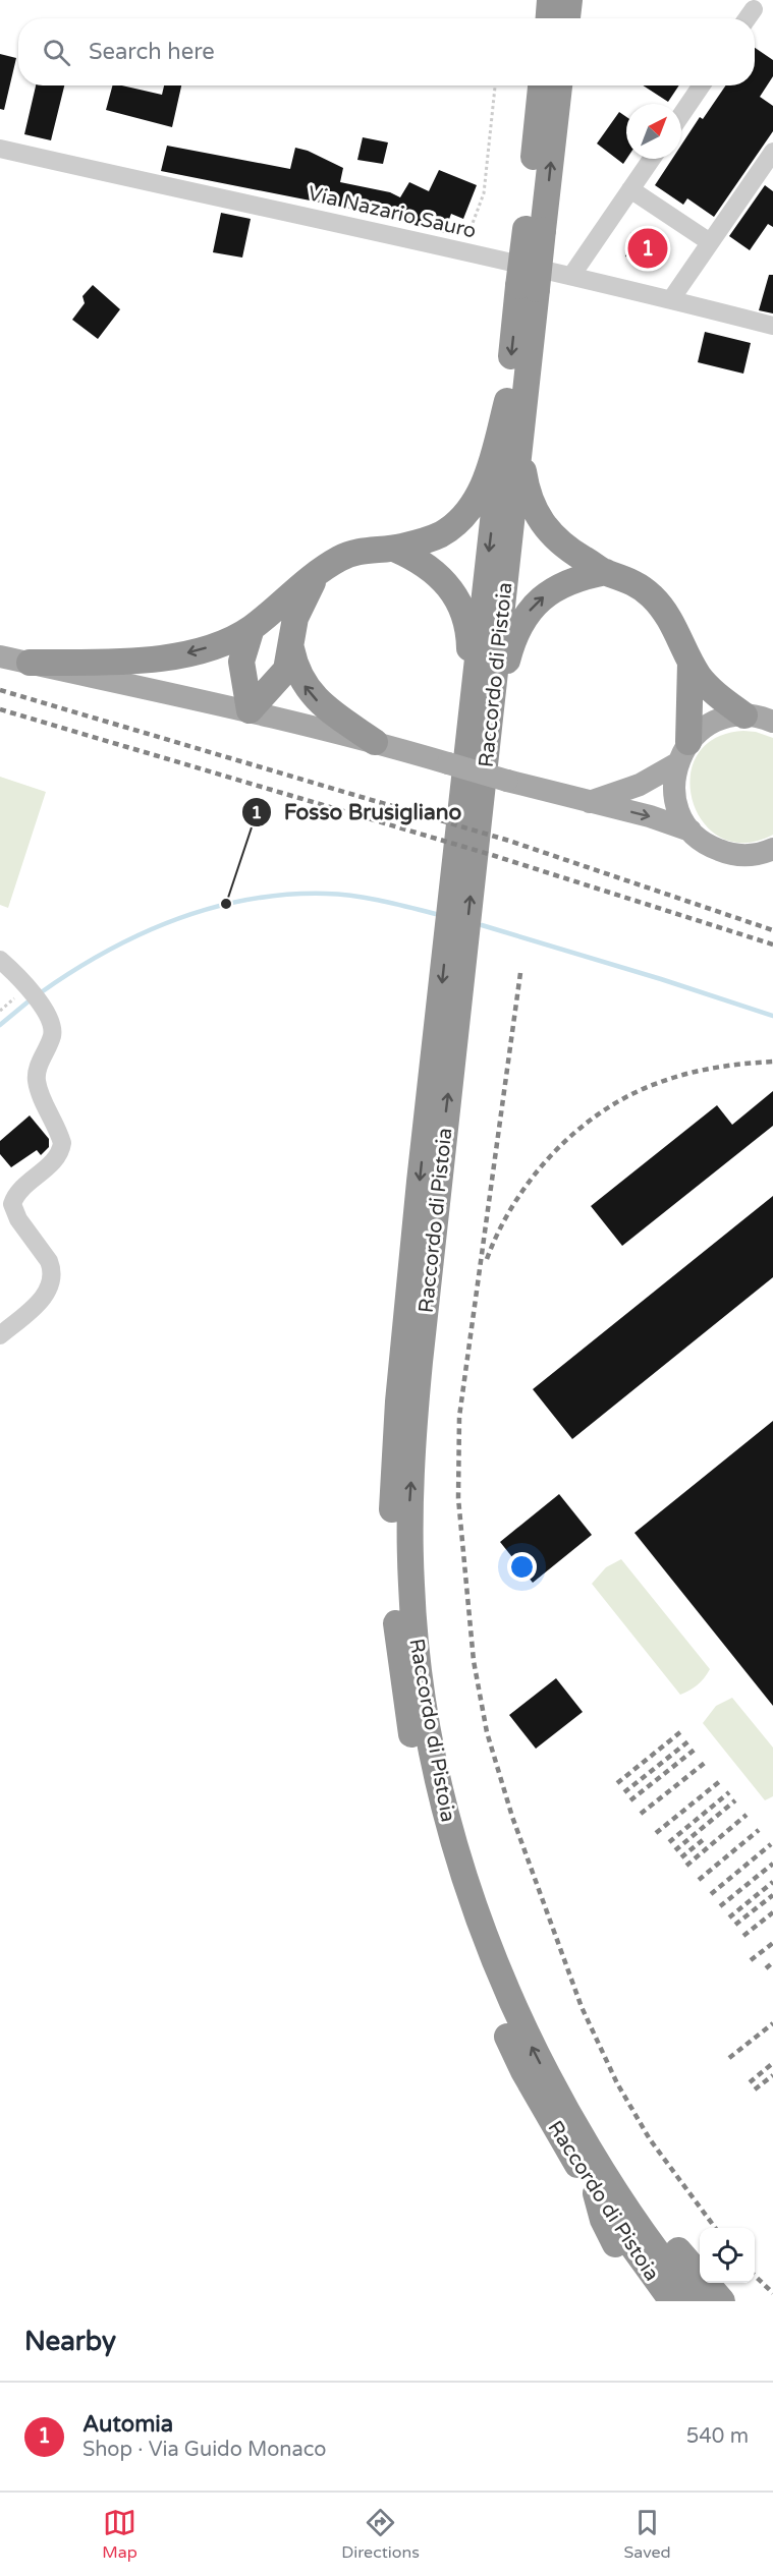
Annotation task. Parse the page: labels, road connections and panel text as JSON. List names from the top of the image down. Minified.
{"streets":{"highway":["Raccordo di Pistoia"],"street":["Via Nazario Sauro"]},"places":["Fosso Brusigliano"],"north":"top right","page":{"search":"Search here","pins":"1","heading":"Nearby","list":[{"mark":"1","name":"Automia","note":"Shop · Via Guido Monaco","value":"540 m"}],"nav":["Map","Directions","Saved"]}}
